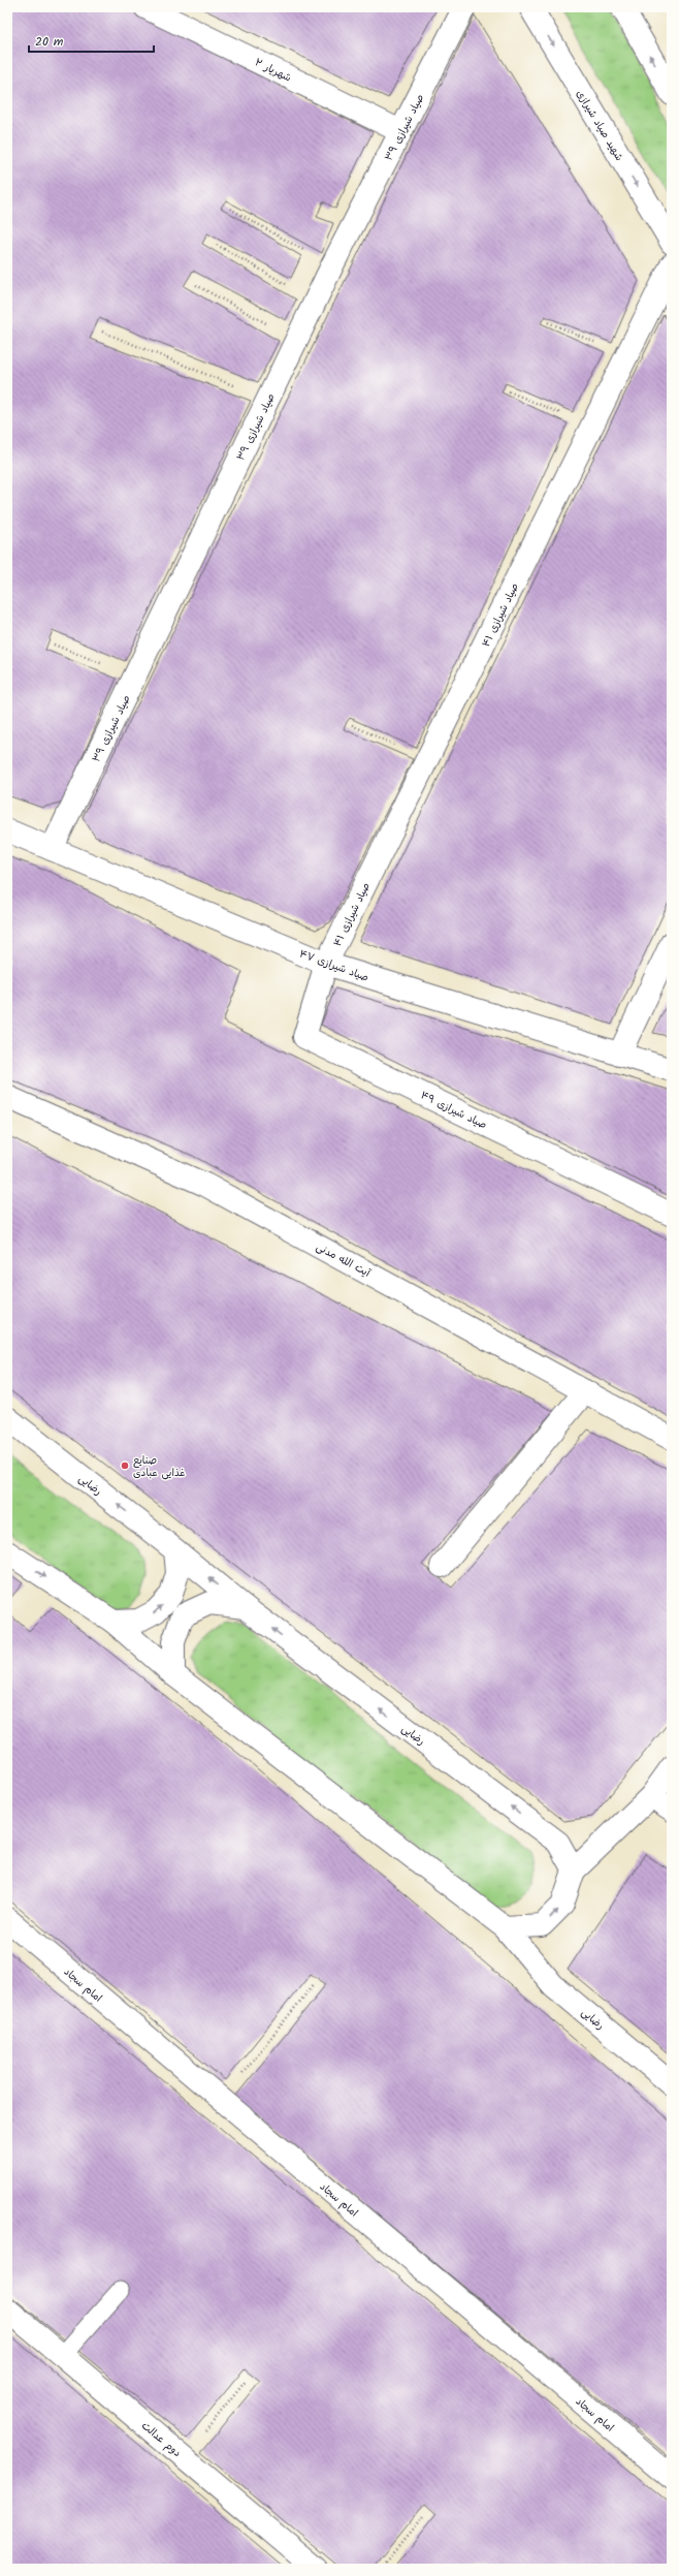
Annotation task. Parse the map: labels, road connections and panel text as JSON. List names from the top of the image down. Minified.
{"streets":{"street":["شهریار ۲","شهید صیاد شیرازی","صیاد شیرازی ۳۹","صیاد شیرازی ۴۱","صیاد شیرازی ۴۷","صیاد شیرازی ۴۹","آیت الله مدنی","رضایی","امام سجاد","دوم عدالت"]},"crossings":[["شهریار ۲","صیاد شیرازی ۳۹"],["صیاد شیرازی ۳۹","صیاد شیرازی ۴۷"],["صیاد شیرازی ۴۱","صیاد شیرازی ۴۷"],["صیاد شیرازی ۴۱","صیاد شیرازی ۴۹"],["صیاد شیرازی ۴۷","صیاد شیرازی ۴۹"]],"places":["صنایع غذایی عبادی"],"scale_bar":"20 m"}
